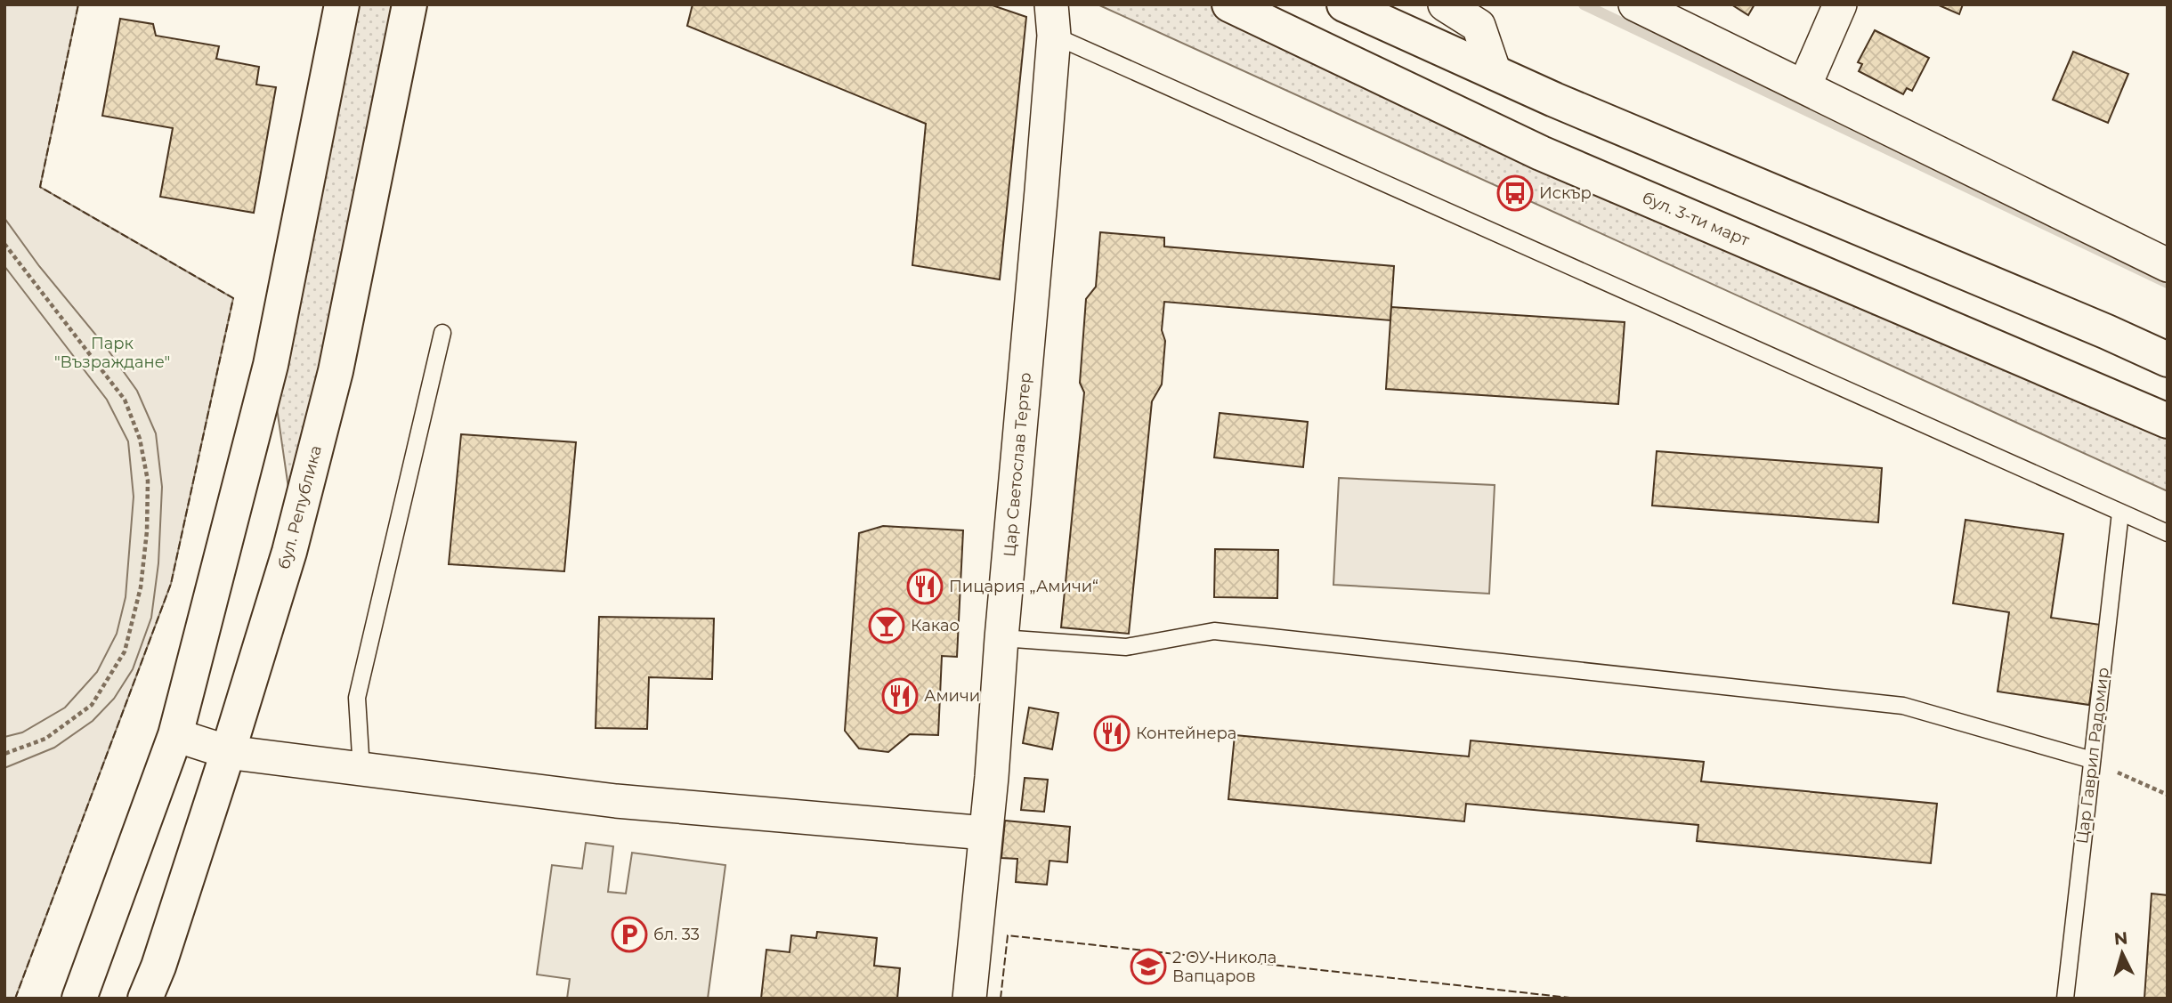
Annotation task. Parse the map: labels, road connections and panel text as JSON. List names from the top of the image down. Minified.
{"streets":{"street":["бул. 3-ти март","Цар Светослав Тертер","бул. Република"],"lane":["Цар Гаврил Радомир"]},"parks":["Парк \"Възраждане\""],"places":{"bus stop":["Искър"],"restaurant":["Пицария „Амичи“","Амичи","Контейнера"],"bar":["Какао"],"parking":["бл. 33"],"school or university":["2 ОУ Никола Вапцаров"]},"north":"top"}
